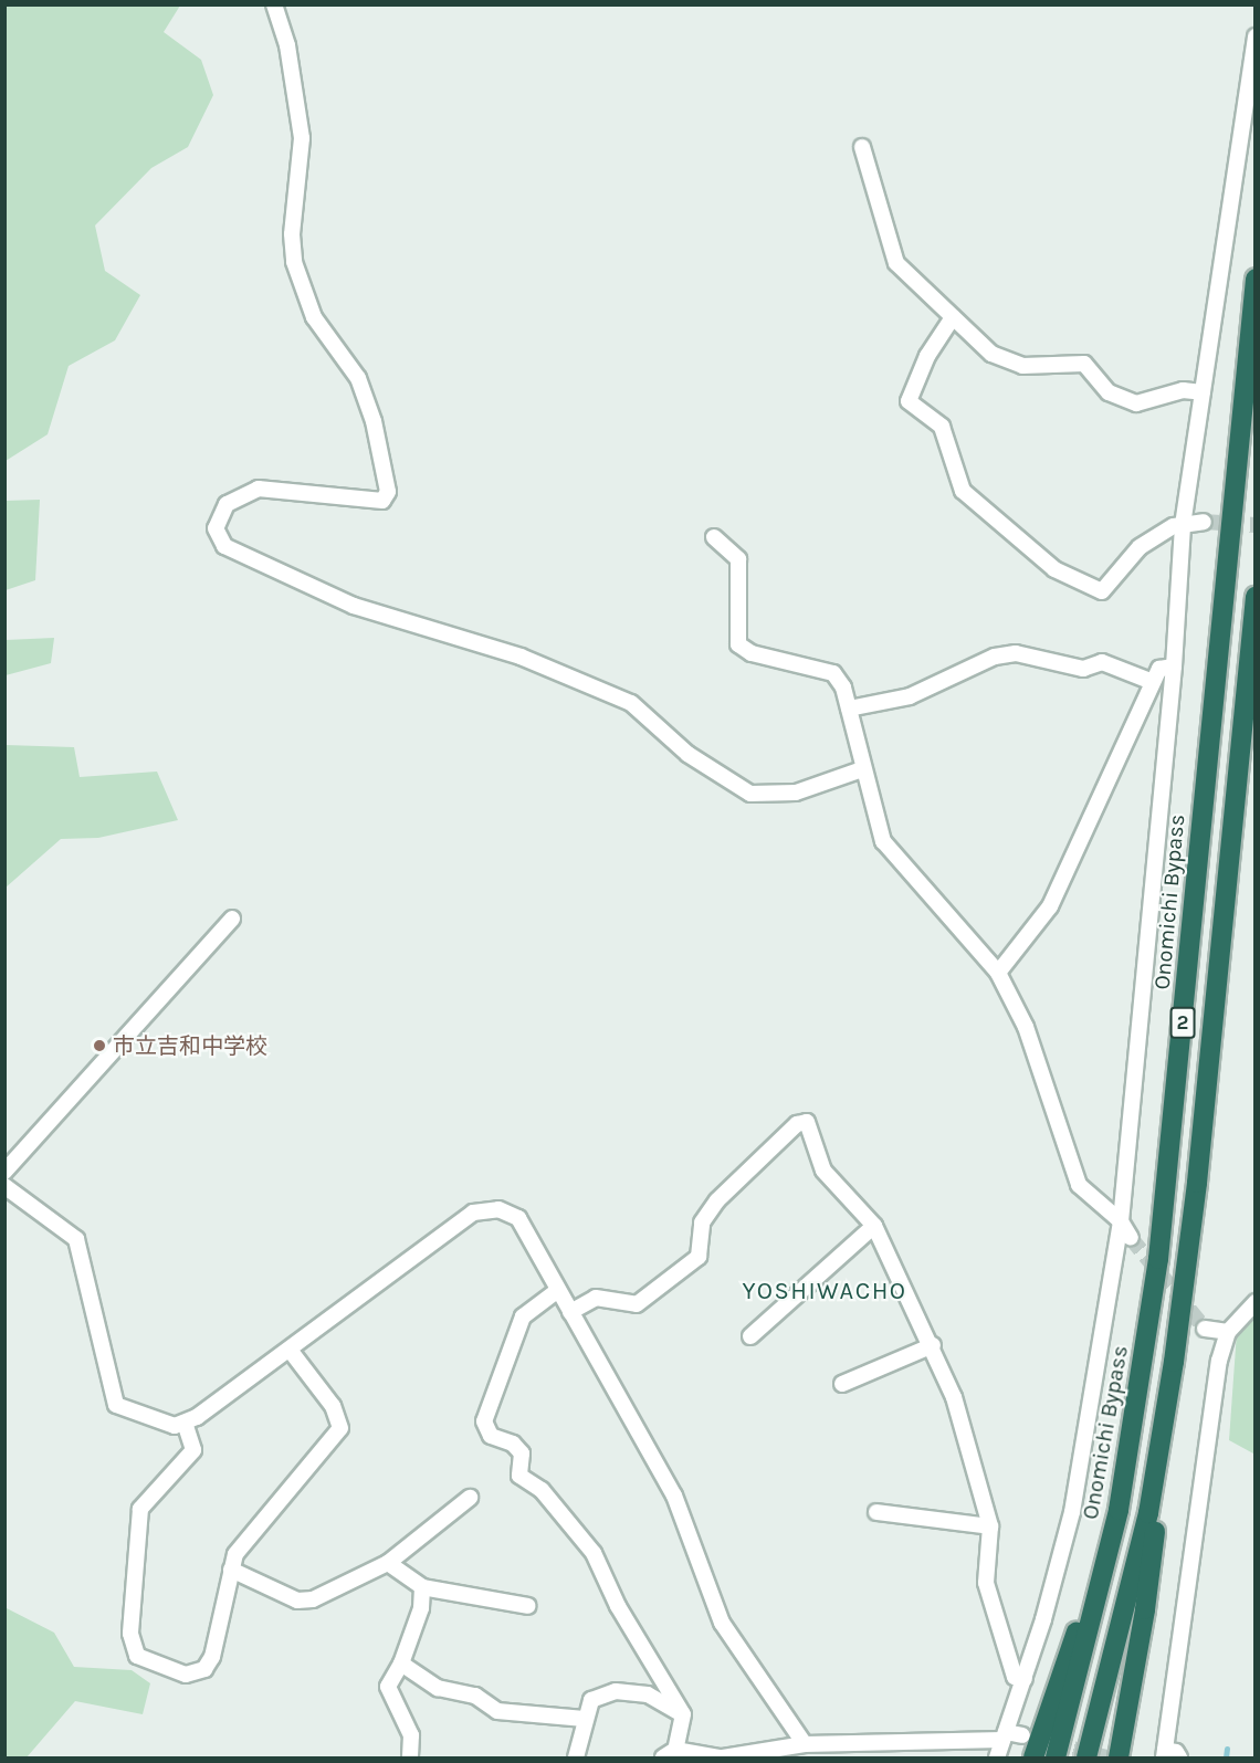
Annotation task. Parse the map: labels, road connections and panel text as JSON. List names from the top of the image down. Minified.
{"streets":{"highway":["Onomichi Bypass","2"]},"districts":["YOSHIWACHO"],"places":["市立吉和中学校"]}
